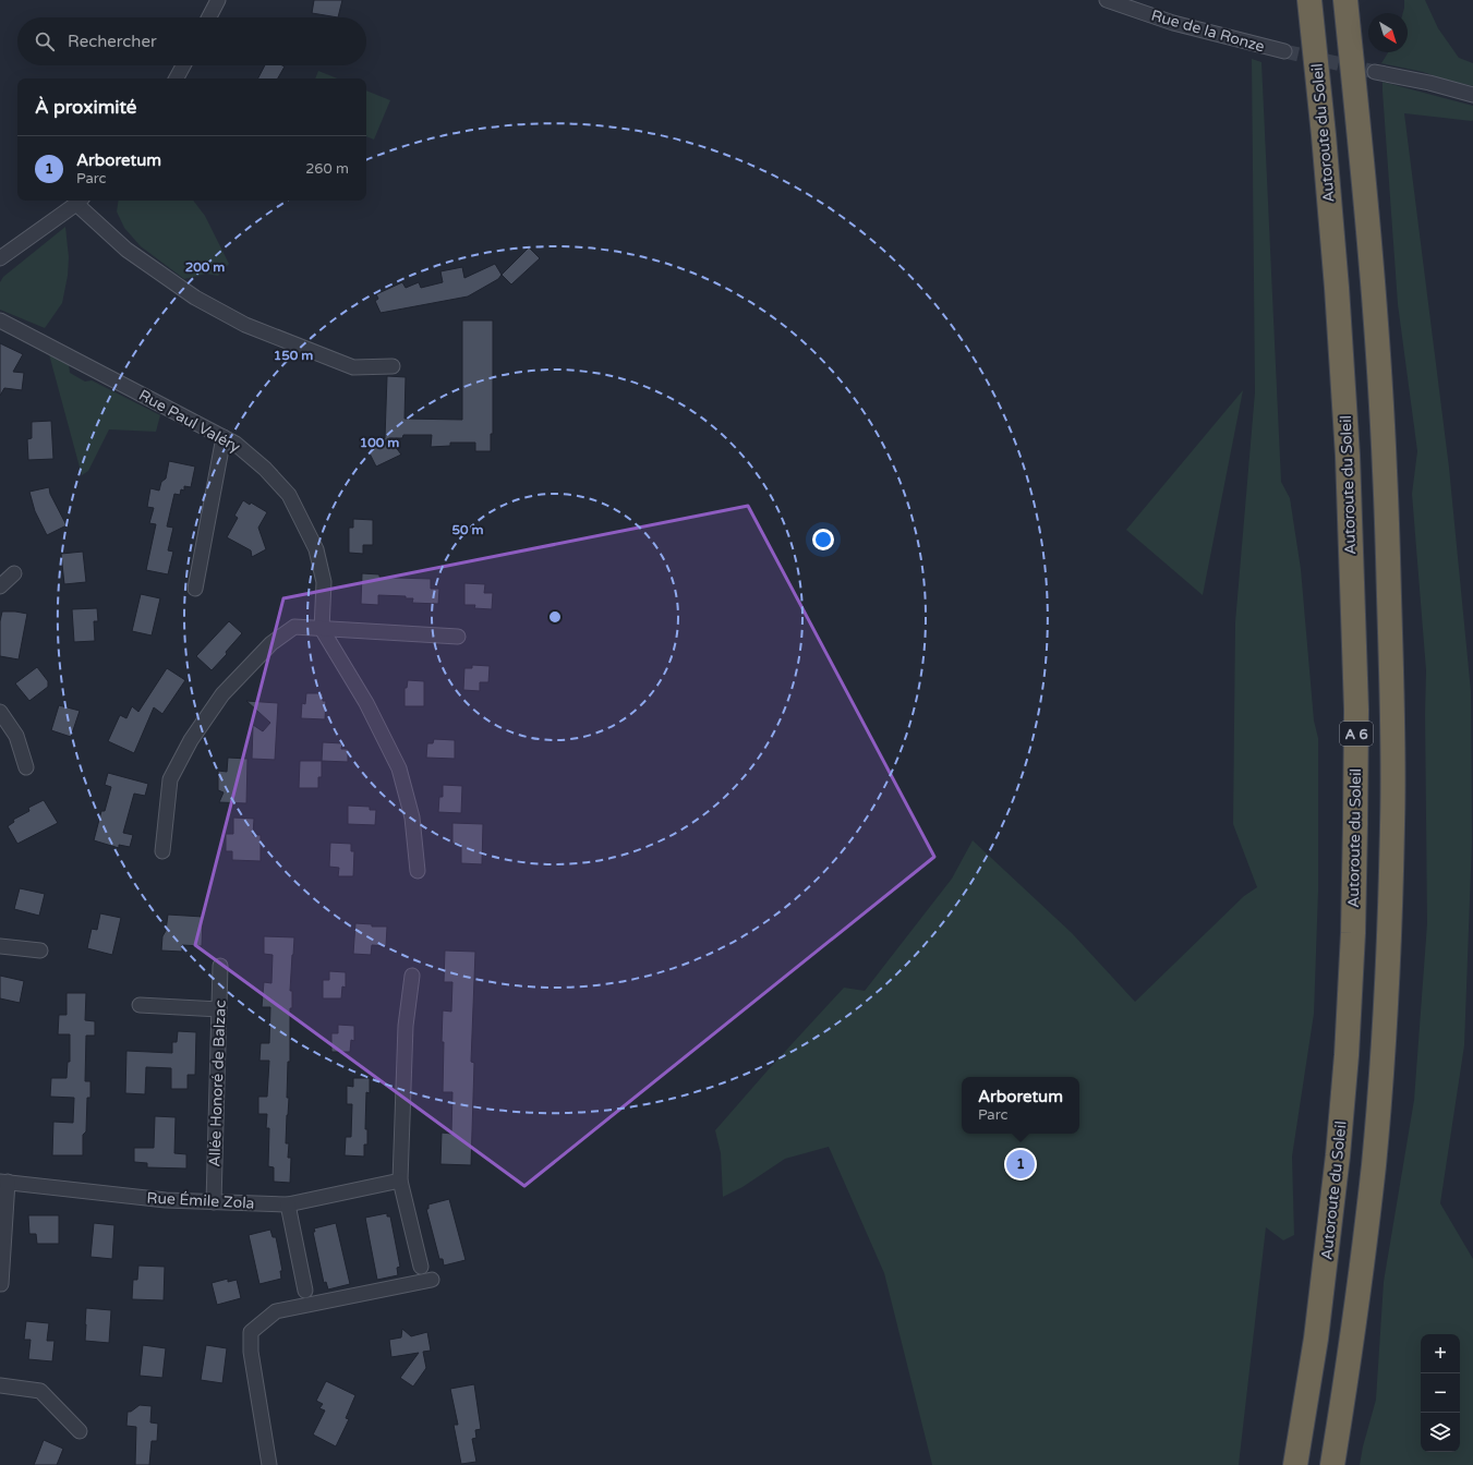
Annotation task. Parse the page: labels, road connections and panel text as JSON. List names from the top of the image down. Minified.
{"streets":{"highway":["Autoroute du Soleil","A 6"],"street":["Rue de la Ronze","Rue Paul Valéry","Allée Honoré de Balzac","Rue Émile Zola"]},"crossings":[["Allée Honoré de Balzac","Rue Émile Zola"]],"north":"bottom right","page":{"search":"Rechercher","heading":"À proximité","list":[{"mark":"1","name":"Arboretum","note":"Parc","value":"260 m"}],"popup":["Arboretum","Parc"],"pins":"1","map_buttons":["+","−"]},"rings":["200 m","150 m","100 m","50 m"]}
